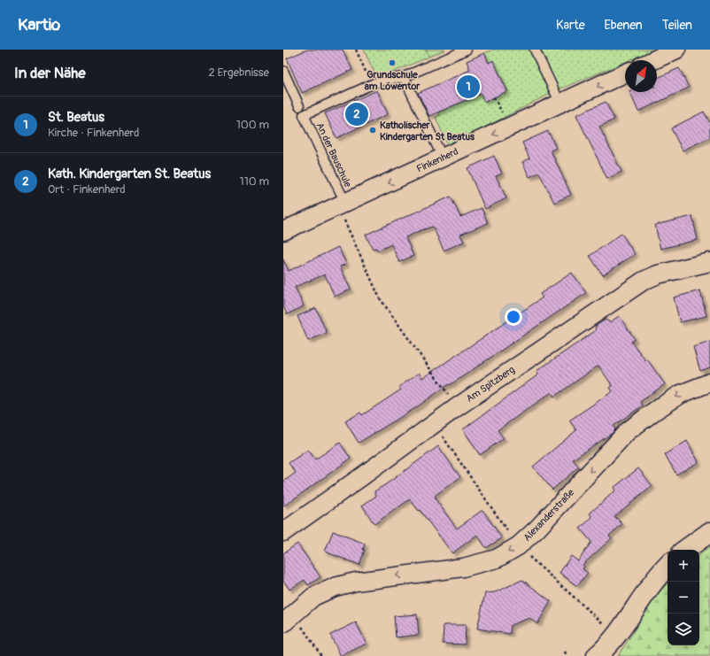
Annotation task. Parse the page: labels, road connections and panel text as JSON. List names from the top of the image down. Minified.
{"streets":{"street":["Finkenherd","Am Spitzberg","Alexanderstraße"],"lane":["An der Bauschule"]},"crossings":[["An der Bauschule","Finkenherd"]],"one_way":["Finkenherd","Alexanderstraße"],"places":["Grundschule am Löwentor","Katholischer Kindergarten St Beatus"],"north":"top right","page":{"header":"Kartio","nav":["Karte","Ebenen","Teilen"],"heading":["In der Nähe","2 Ergebnisse"],"pins":["1","2"],"list":[{"mark":"1","name":"St. Beatus","note":"Kirche · Finkenherd","value":"100 m"},{"mark":"2","name":"Kath. Kindergarten St. Beatus","note":"Ort · Finkenherd","value":"110 m"}],"map_buttons":["+","−"]}}
